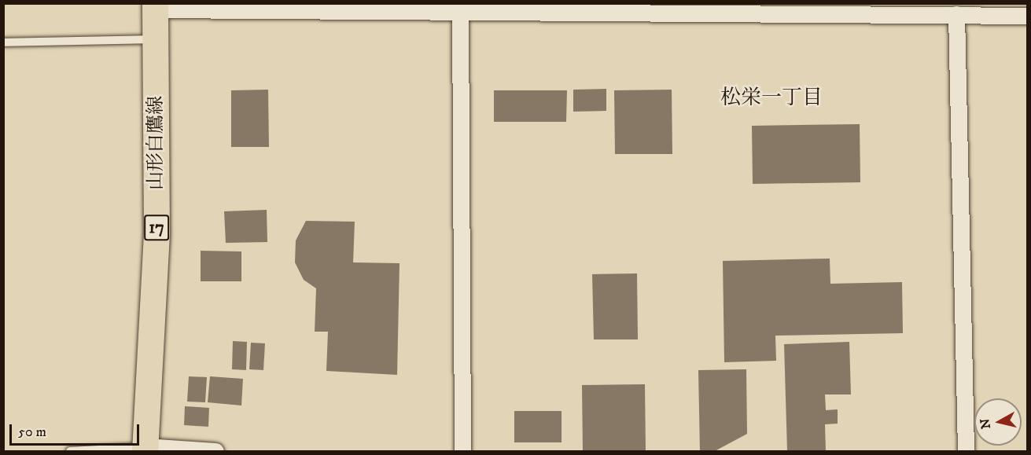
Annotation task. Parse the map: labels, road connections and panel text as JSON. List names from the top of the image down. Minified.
{"streets":{"main road":["山形白鷹線","17"]},"districts":["松栄一丁目"],"scale_bar":"50 m","north":"left"}
